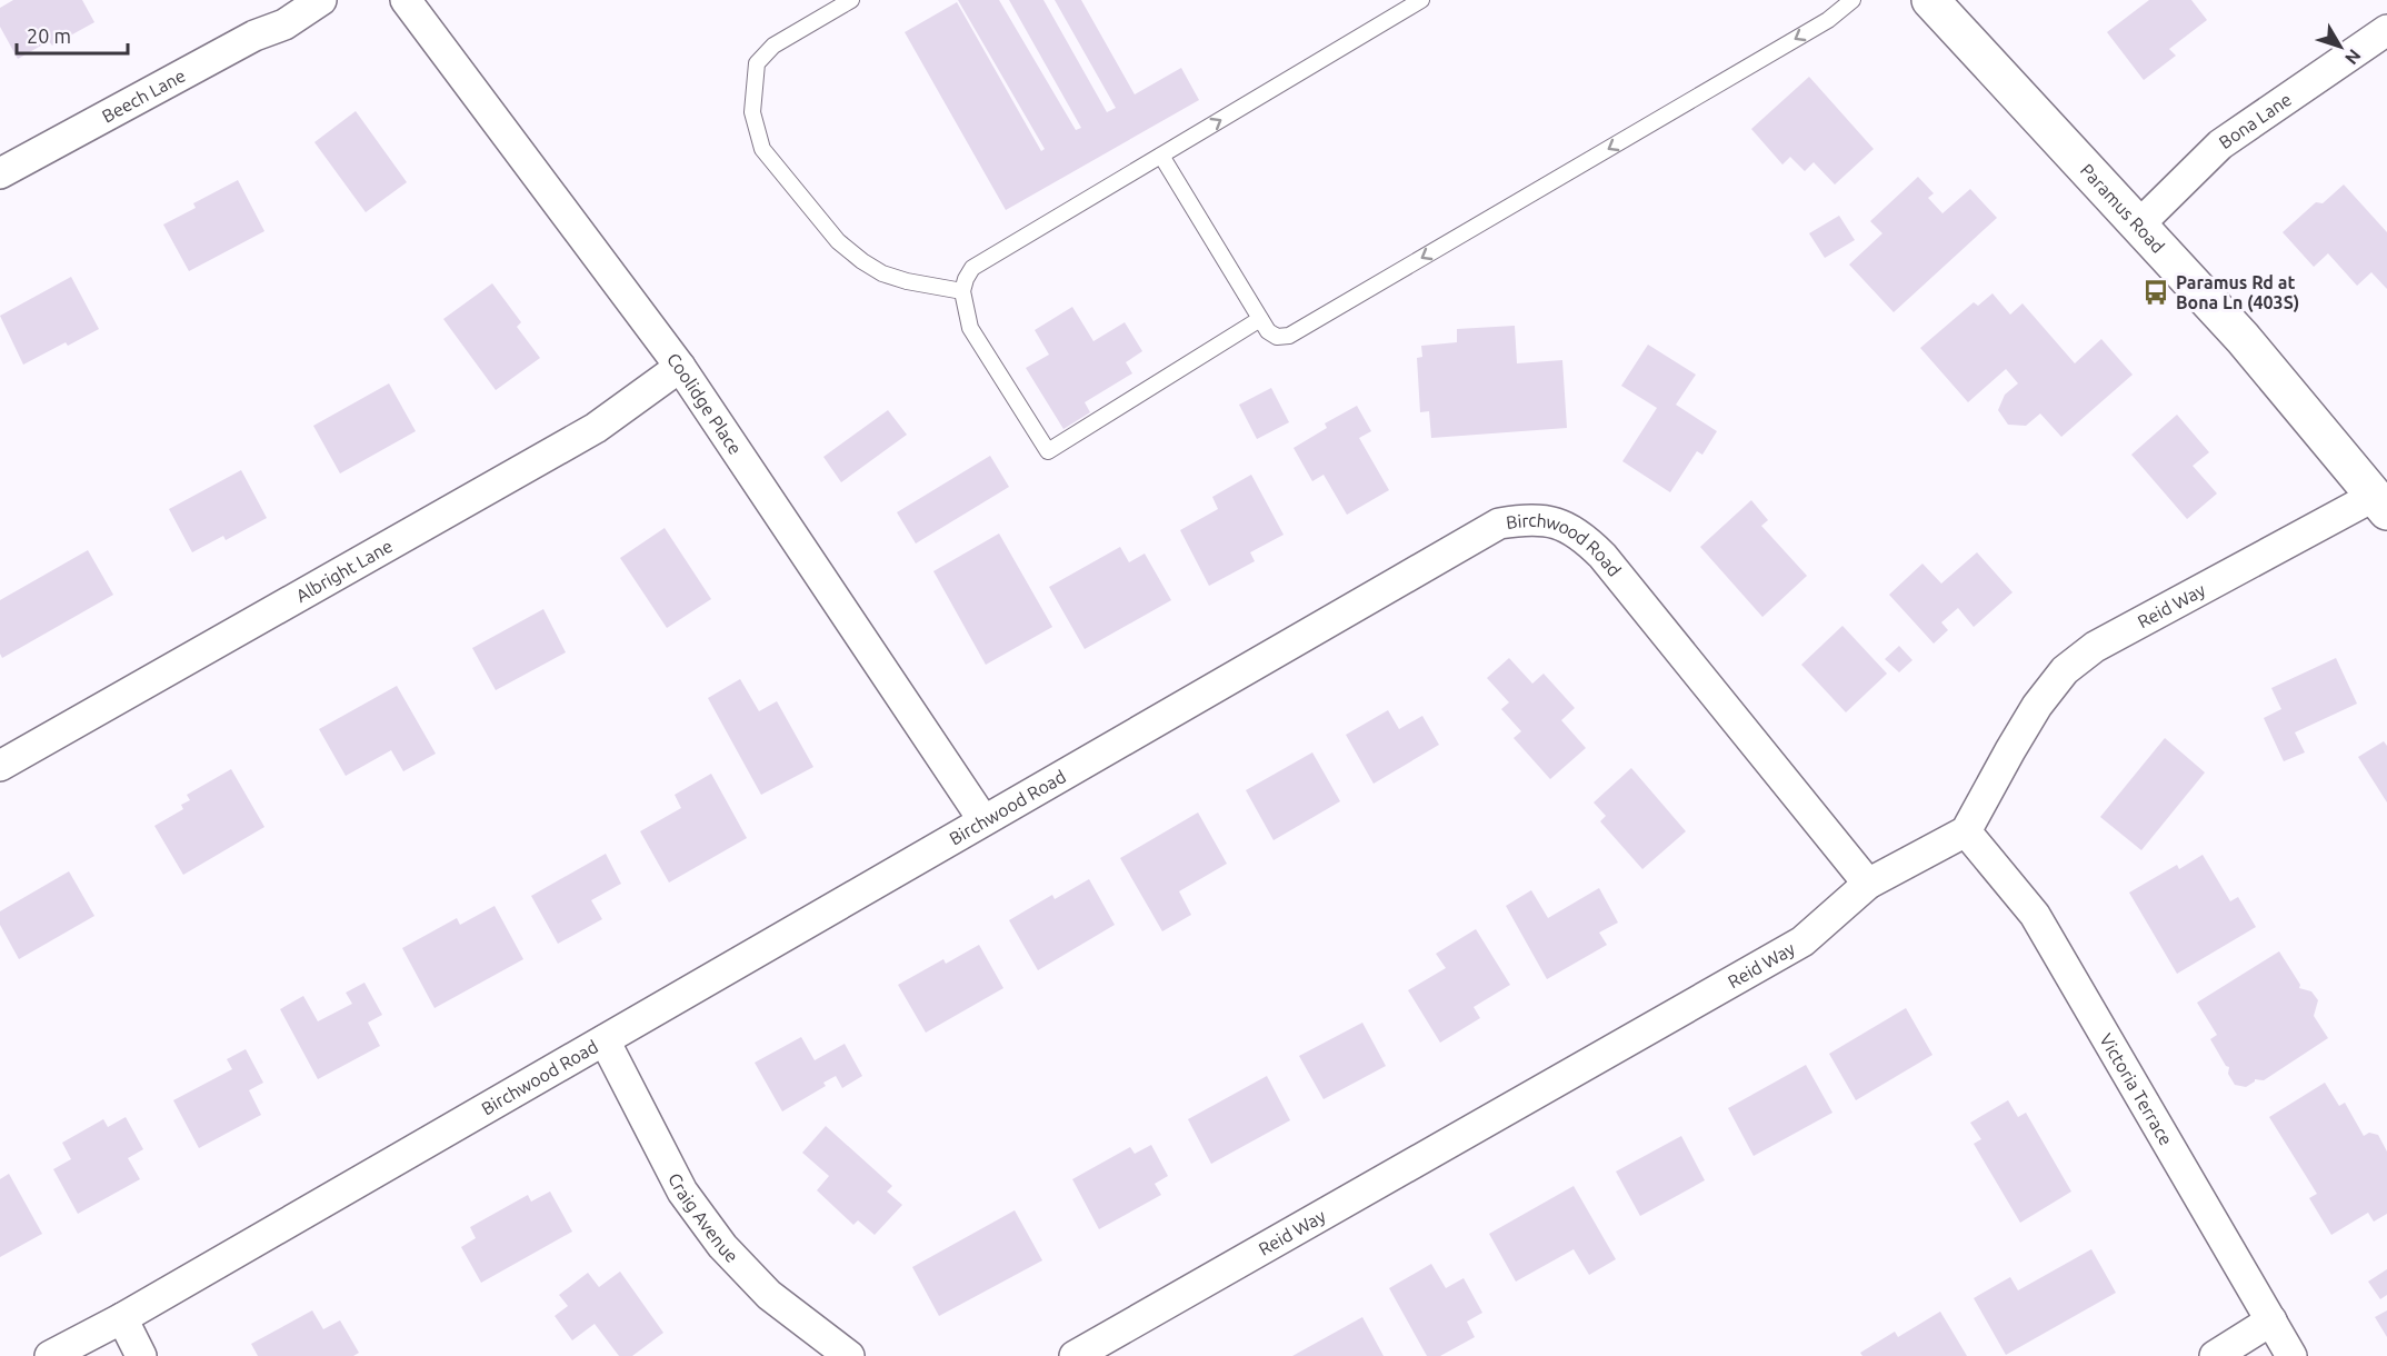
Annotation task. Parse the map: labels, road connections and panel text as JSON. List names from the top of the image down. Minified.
{"streets":{"main road":["Paramus Road"],"street":["Beech Lane","Bona Lane","Coolidge Place","Birchwood Road","Albright Lane","Reid Way","Victoria Terrace","Craig Avenue"]},"crossings":[["Bona Lane","Paramus Road"],["Paramus Road","Reid Way"],["Coolidge Place","Birchwood Road"],["Coolidge Place","Albright Lane"],["Birchwood Road","Reid Way"],["Birchwood Road","Craig Avenue"],["Reid Way","Victoria Terrace"]],"places":{"bus stop":["Paramus Rd at Bona Ln (403S)"]},"scale_bar":"20 m","north":"bottom right"}
